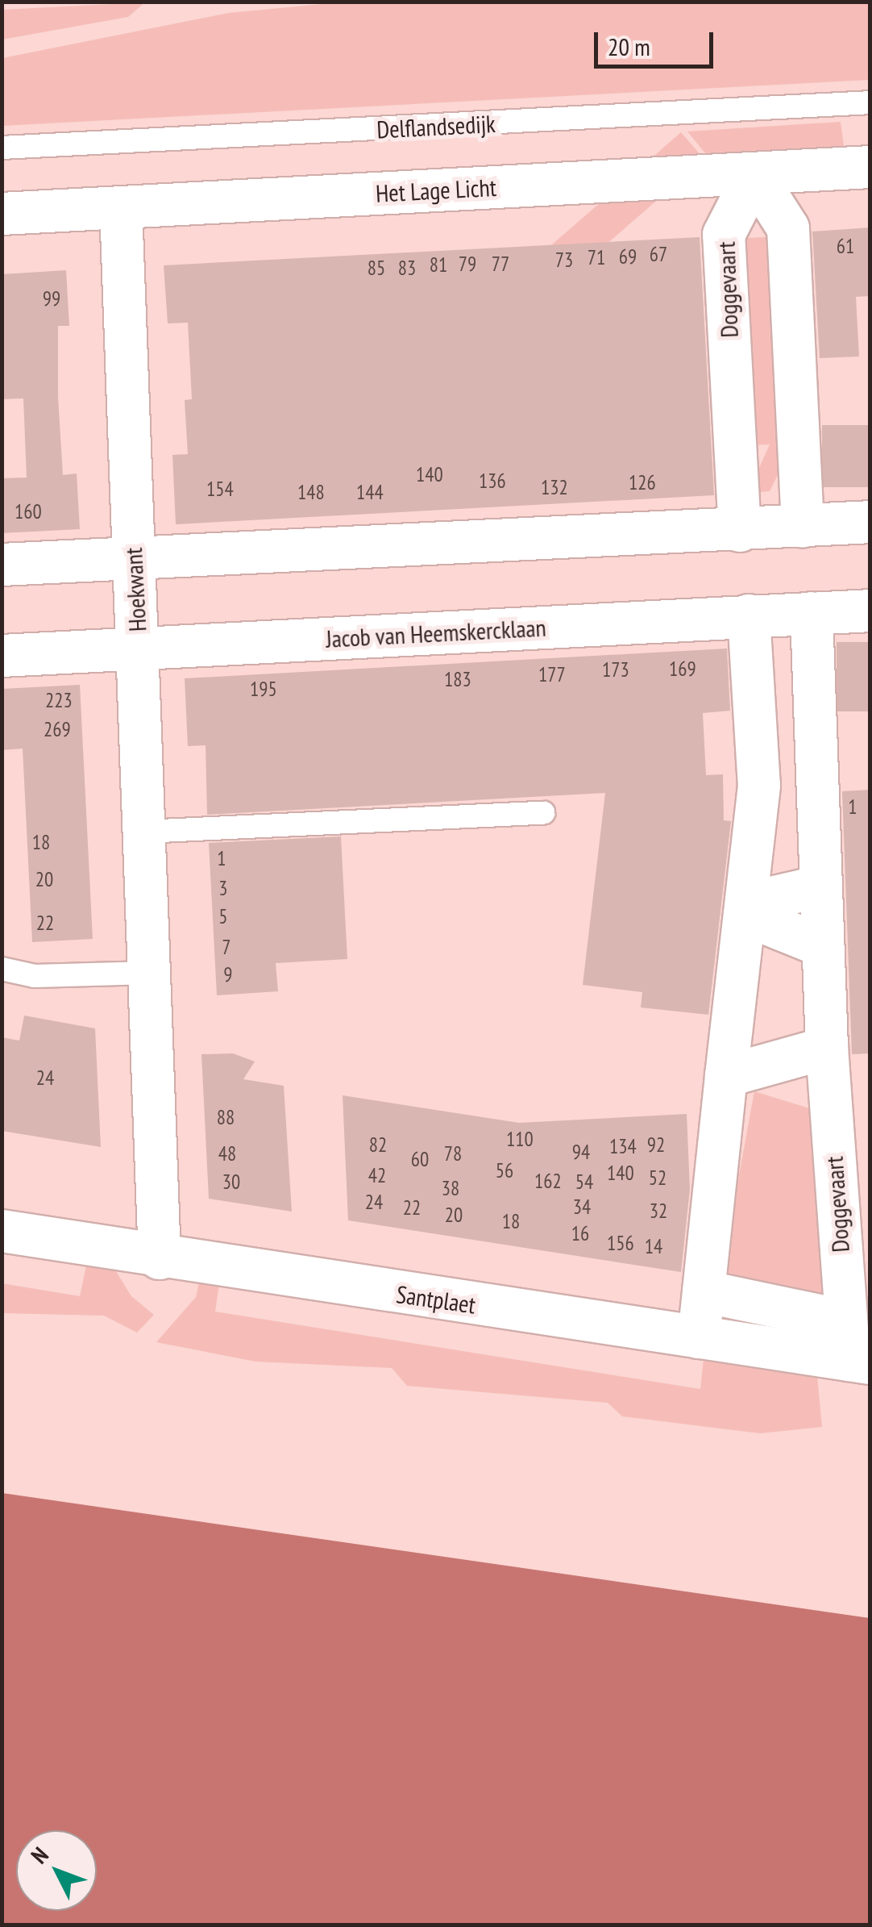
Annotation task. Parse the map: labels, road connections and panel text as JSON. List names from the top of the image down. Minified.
{"streets":{"street":["Het Lage Licht","Doggevaart","Hoekwant","Jacob van Heemskercklaan","Santplaet"],"lane":["Delflandsedijk"]},"crossings":[["Het Lage Licht","Doggevaart"],["Het Lage Licht","Hoekwant"],["Doggevaart","Jacob van Heemskercklaan"],["Doggevaart","Santplaet"],["Hoekwant","Jacob van Heemskercklaan"],["Hoekwant","Santplaet"]],"house_numbers":["61","67","69","71","73","79","77","81","85","83","99","140","136","126","132","154","148","144","160","169","173","177","183","195","223","269","1","18","1","20","3","5","22","7","9","24","88","110","82","92","134","94","48","78","60","56","140","42","52","162","30","54","38","24","34","22","32","20","18","16","156","14"],"scale_bar":"20 m","north":"top left"}
